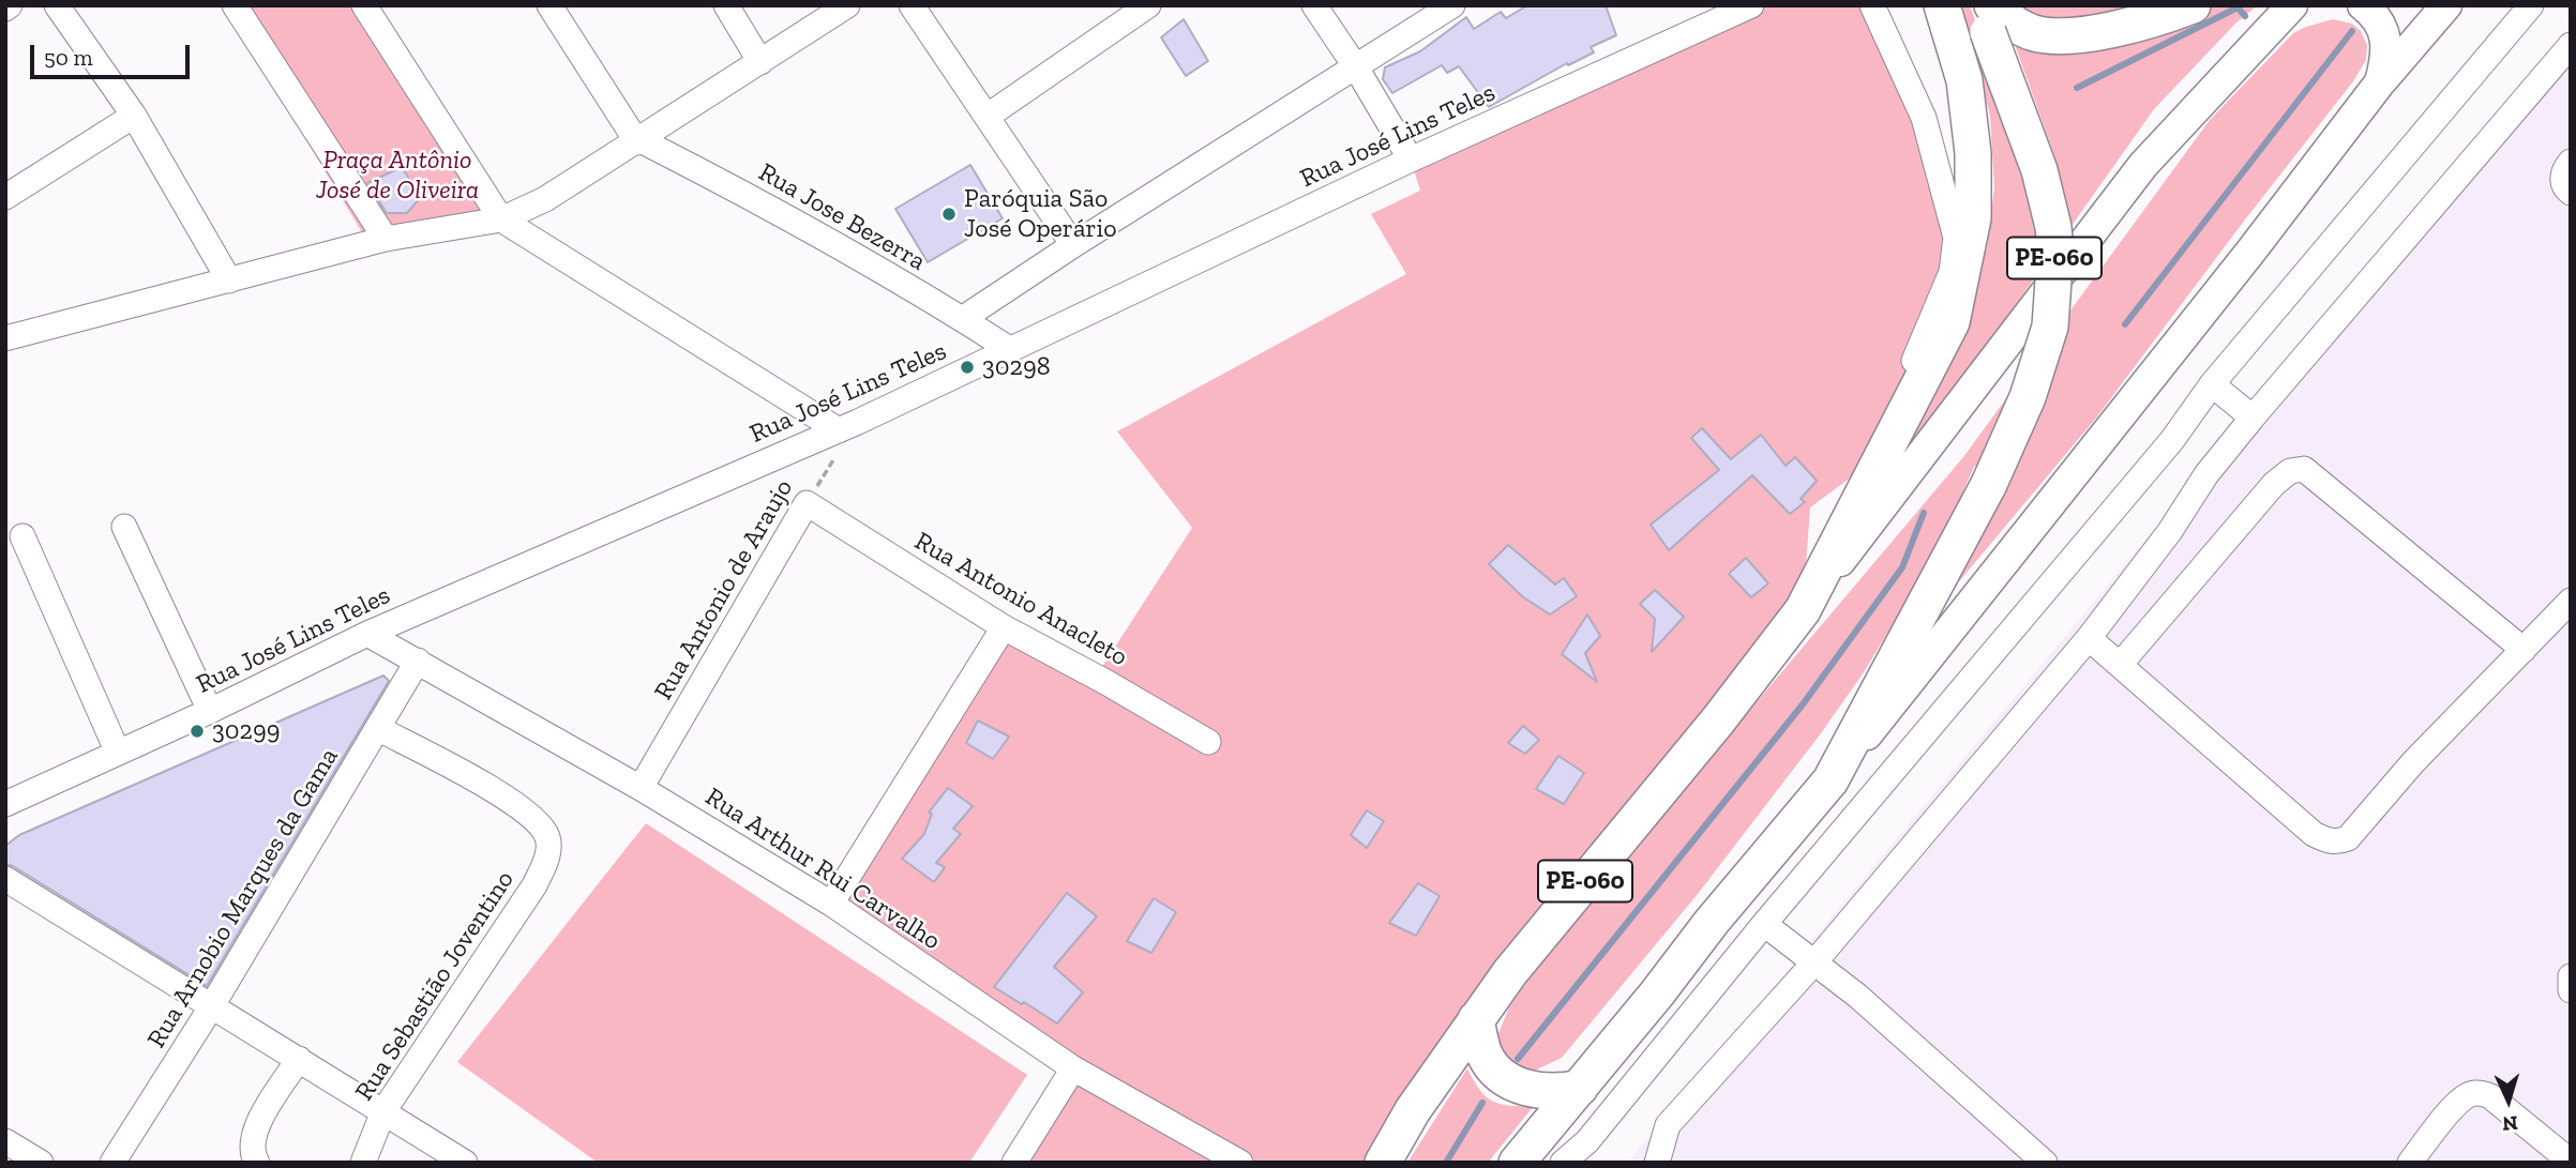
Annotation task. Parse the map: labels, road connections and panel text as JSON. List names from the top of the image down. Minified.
{"streets":{"highway":["PE-060"],"street":["Rua José Lins Teles","Rua Jose Bezerra","Rua Antonio de Araujo","Rua Antonio Anacleto","Rua Arthur Rui Carvalho","Rua Arnobio Marques da Gama","Rua Sebastião Joventino"]},"crossings":[["Rua José Lins Teles","Rua Jose Bezerra"],["Rua José Lins Teles","Rua Arthur Rui Carvalho"],["Rua Antonio de Araujo","Rua Antonio Anacleto"],["Rua Antonio de Araujo","Rua Arthur Rui Carvalho"],["Rua Arthur Rui Carvalho","Rua Arnobio Marques da Gama"],["Rua Arnobio Marques da Gama","Rua Sebastião Joventino"]],"parks":["Praça Antônio José de Oliveira"],"places":["Paróquia São José Operário","30298","30299"],"scale_bar":"50 m","north":"bottom"}
